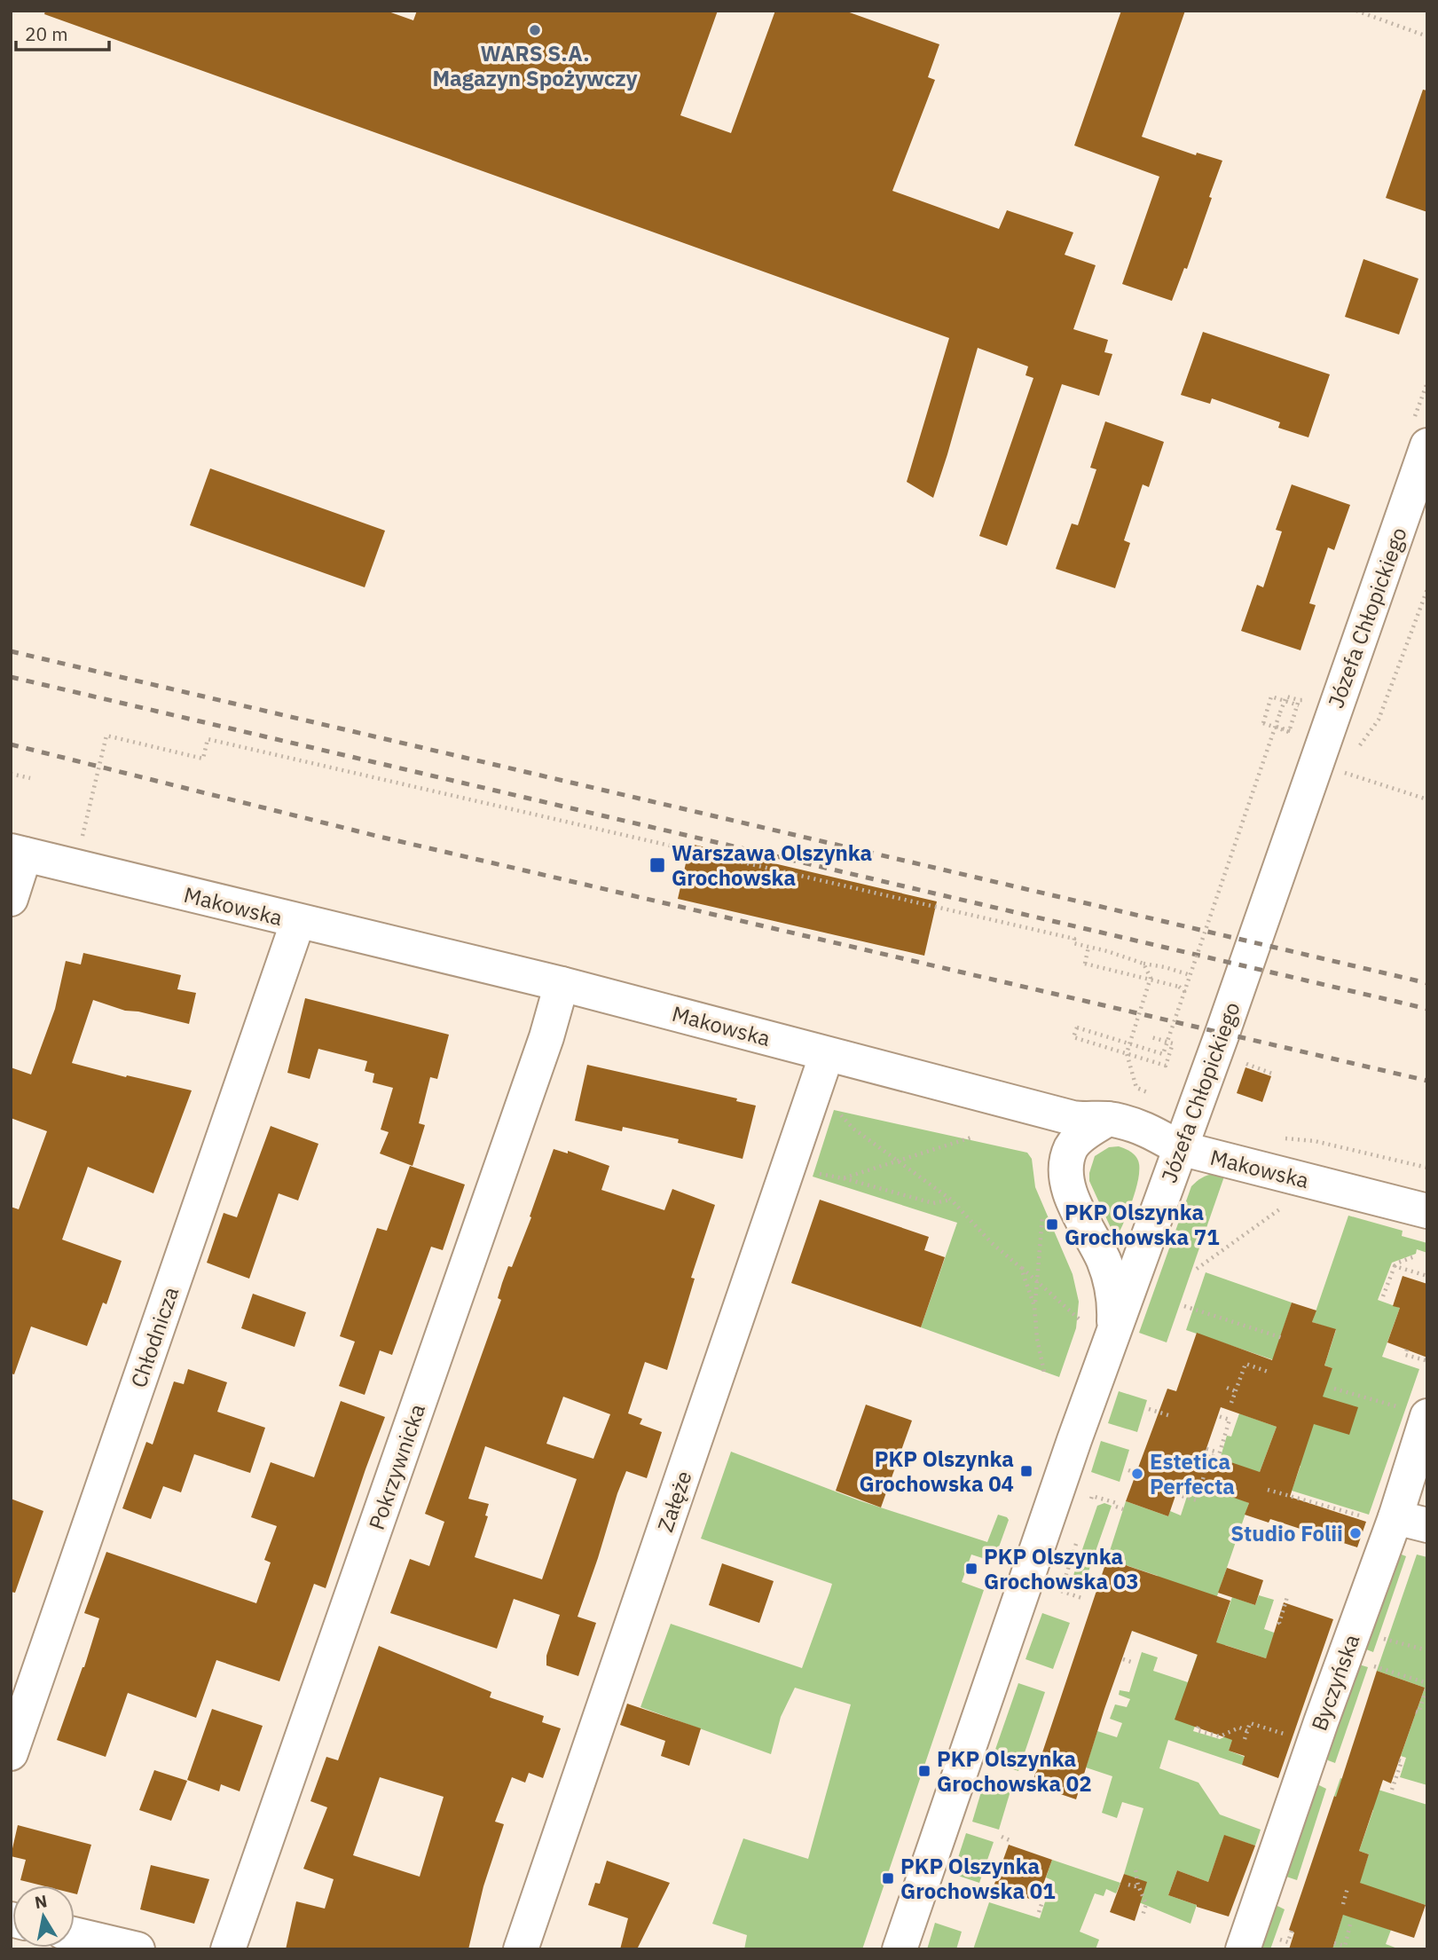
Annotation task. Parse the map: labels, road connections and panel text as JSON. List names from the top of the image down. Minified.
{"streets":{"street":["Józefa Chłopickiego","Makowska","Chłodnicza","Pokrzywnicka","Załęże","Byczyńska"]},"crossings":[["Józefa Chłopickiego","Makowska"],["Makowska","Chłodnicza"],["Makowska","Pokrzywnicka"],["Makowska","Załęże"]],"places":{"other":["WARS S.A. Magazyn Spożywczy","Estetica Perfecta","Studio Folii"],"transit":["Warszawa Olszynka Grochowska","PKP Olszynka Grochowska 71","PKP Olszynka Grochowska 04","PKP Olszynka Grochowska 03","PKP Olszynka Grochowska 02","PKP Olszynka Grochowska 01"]},"scale_bar":"20 m","north":"top"}
